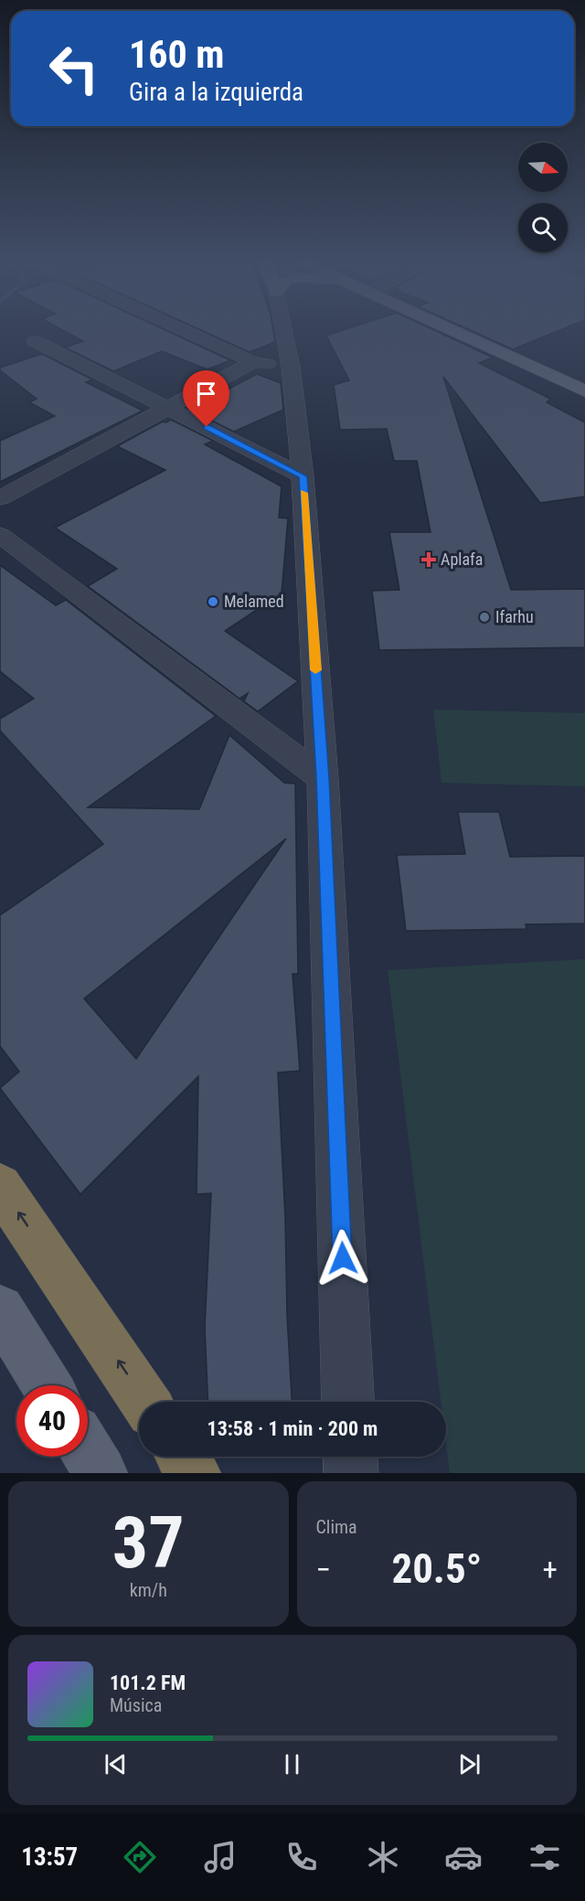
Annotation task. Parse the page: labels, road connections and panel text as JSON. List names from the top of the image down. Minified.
{"places":{"health":["Aplafa"],"other":["Melamed","Ifarhu"]},"north":"right","page":{"turn":["160 m","Gira a la izquierda"],"limit":"40","trip":"13:58 · 1 min · 200 m","tile":[["37","km/h"],"Clima"],"heat":["−","20.5°","+"],"song":["101.2 FM","Música"],"tabs":"13:57"}}
